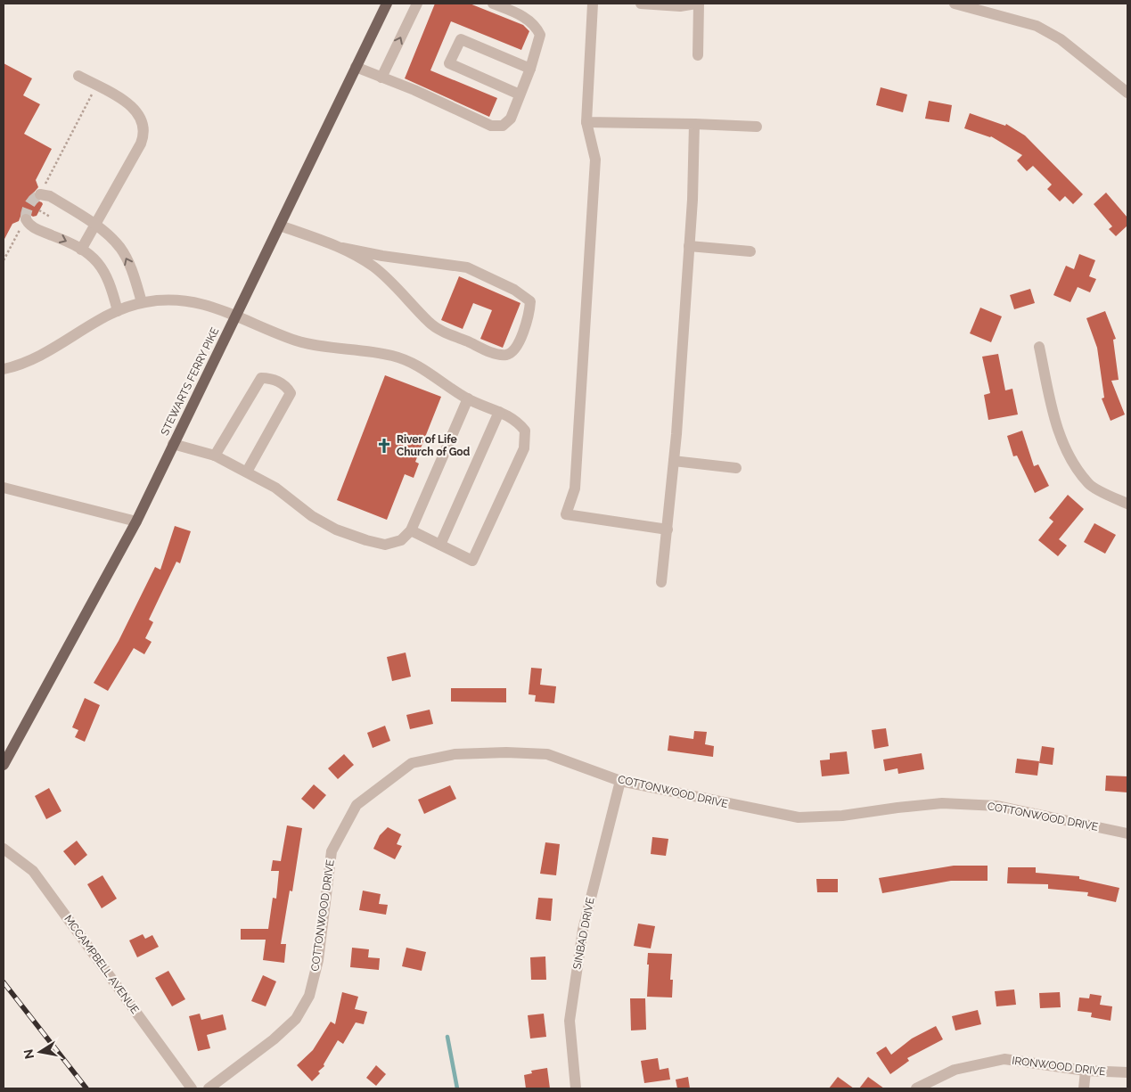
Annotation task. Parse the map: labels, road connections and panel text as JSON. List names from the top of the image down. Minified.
{"streets":{"main road":["STEWARTS FERRY PIKE"],"street":["COTTONWOOD DRIVE","SINBAD DRIVE","MCCAMPBELL AVENUE","IRONWOOD DRIVE"]},"crossings":[["COTTONWOOD DRIVE","SINBAD DRIVE"]],"places":{"church":["River of Life Church of God"]},"north":"left"}
